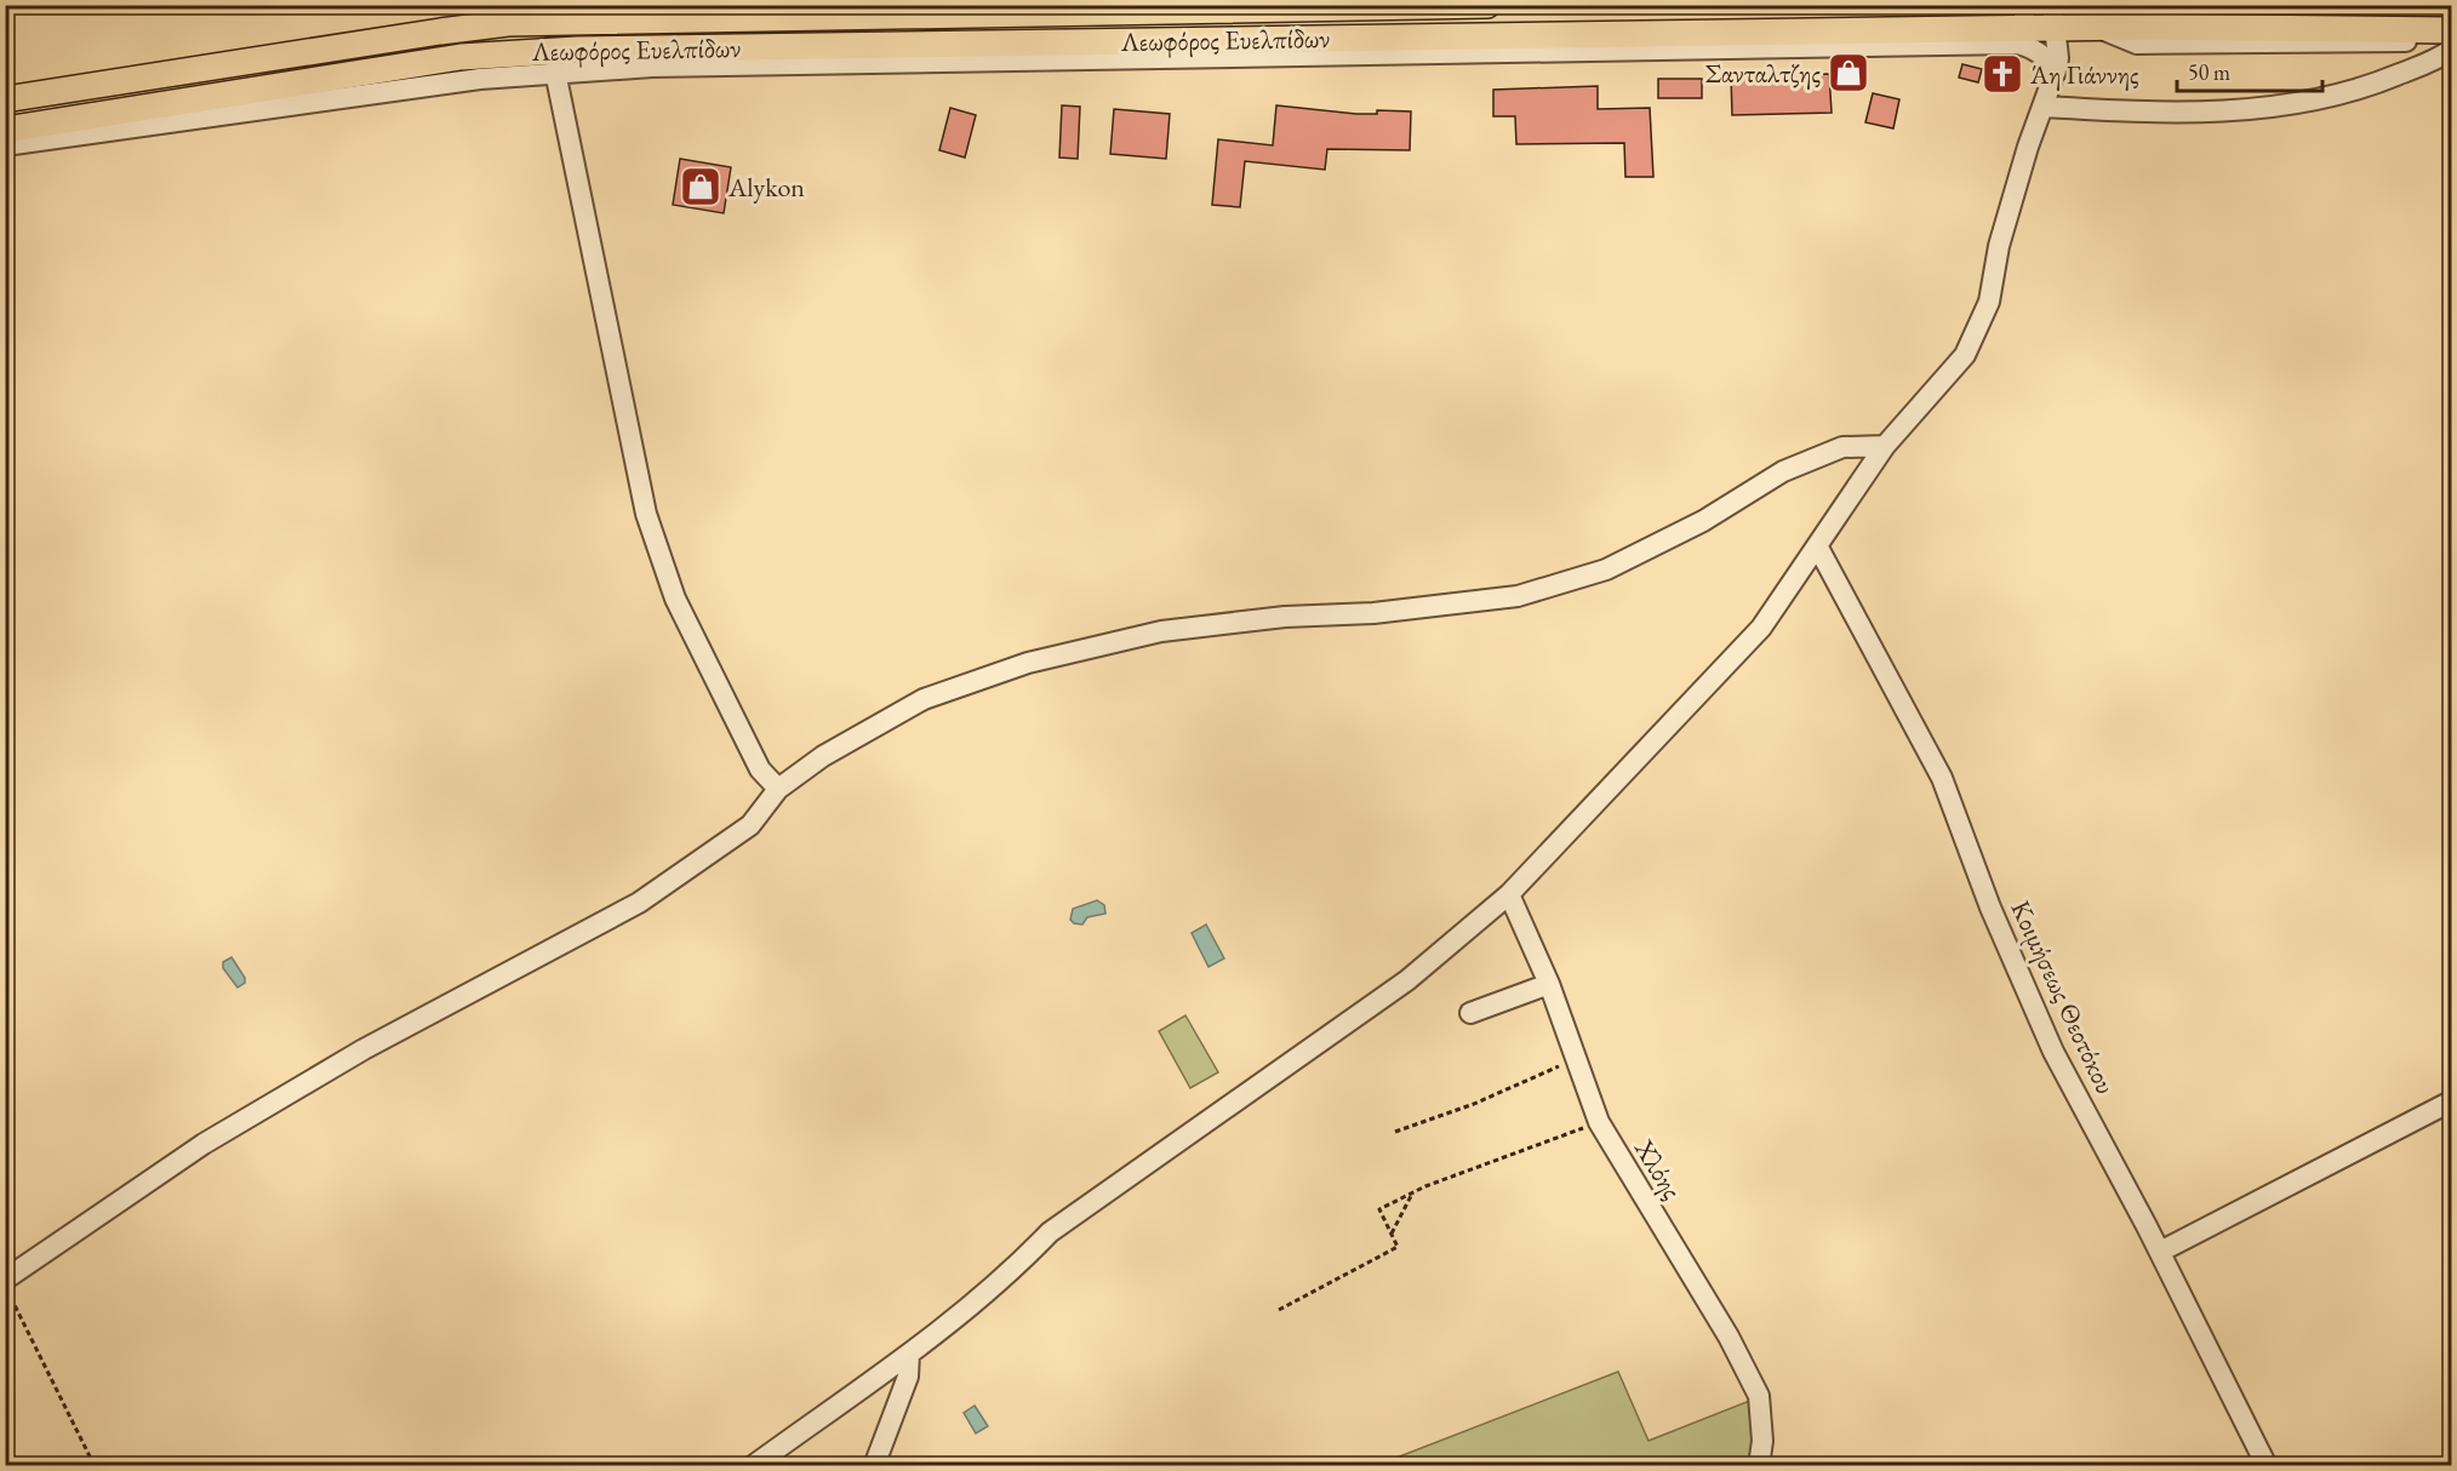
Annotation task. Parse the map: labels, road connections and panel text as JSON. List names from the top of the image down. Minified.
{"streets":{"main road":["Λεωφόρος Ευελπίδων"],"street":["Κοιμήσεως Θεοτόκου","Χλόης"]},"places":{"shop":["Σανταλτζης","Alykon"],"church":["Άη Γιάννης"]},"scale_bar":"50 m"}
